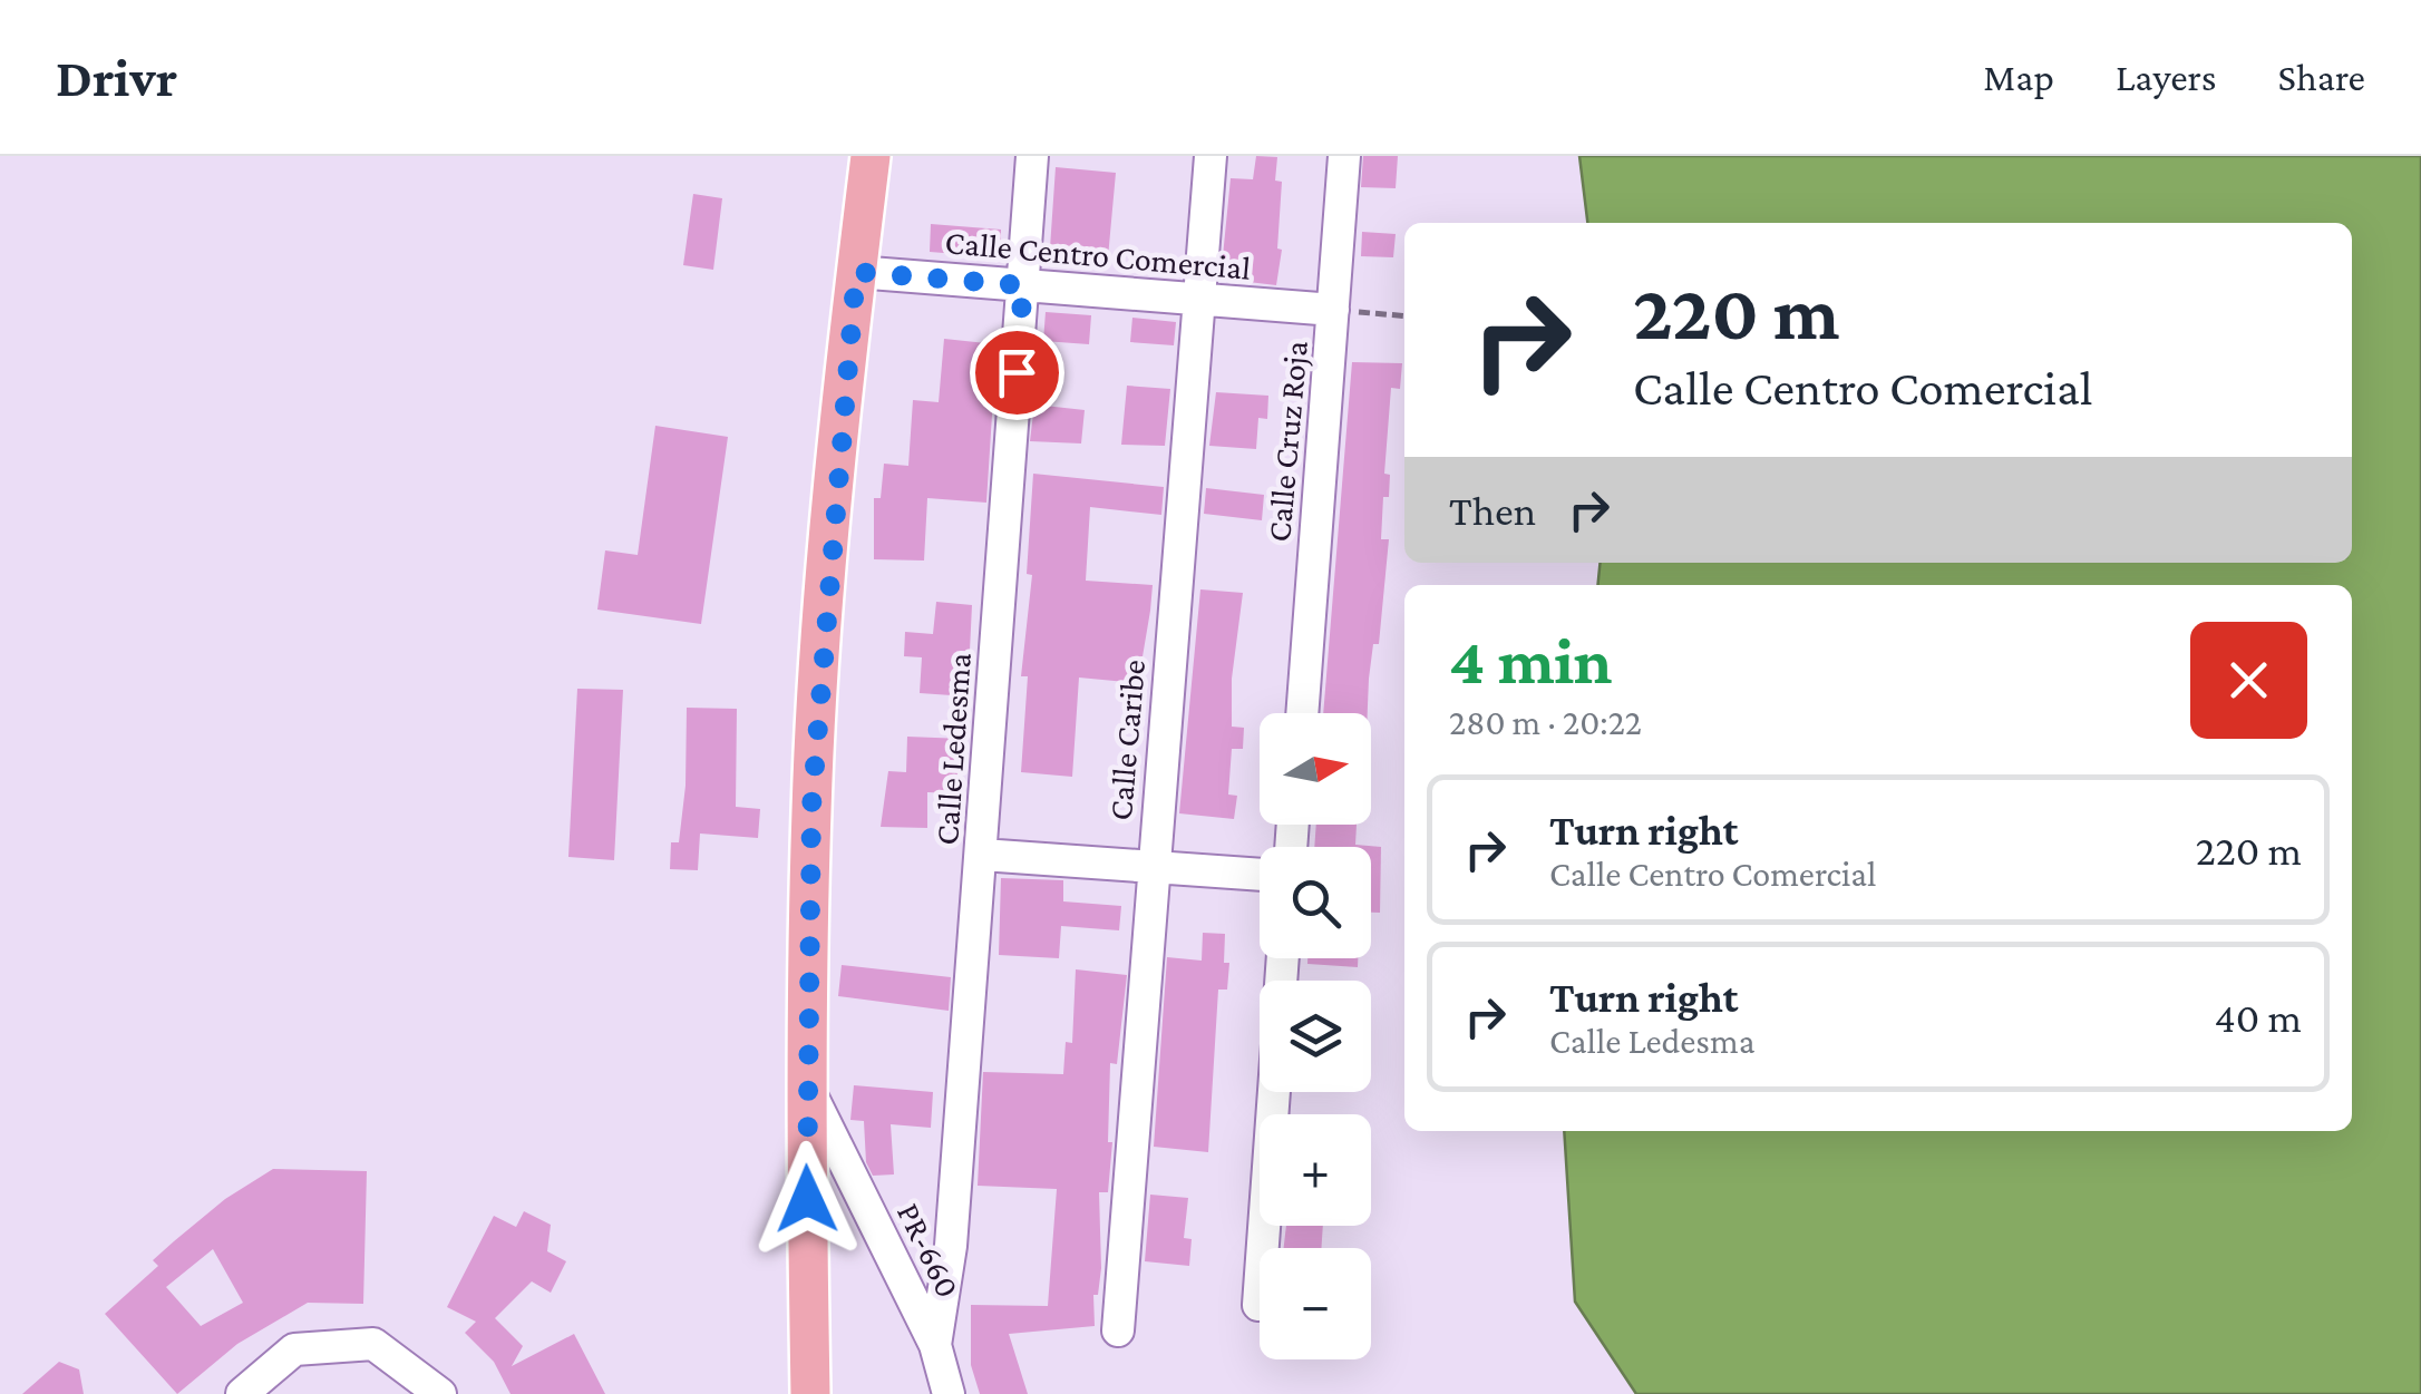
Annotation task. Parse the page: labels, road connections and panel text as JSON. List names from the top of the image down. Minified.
{"streets":{"street":["Calle Centro Comercial","Calle Cruz Roja","Calle Caribe","Calle Ledesma","PR-660"]},"crossings":[["Calle Centro Comercial","Calle Cruz Roja"],["Calle Centro Comercial","Calle Caribe"],["Calle Centro Comercial","Calle Ledesma"],["Calle Ledesma","PR-660"]],"north":"right","page":{"header":"Drivr","nav":["Map","Layers","Share"],"turn":["220 m","Calle Centro Comercial"],"then":"Then","heading":["4 min","280 m · 20:22"],"map_buttons":["+","−"],"list":[{"name":"Turn right","note":"Calle Centro Comercial","value":"220 m"},{"name":"Turn right","note":"Calle Ledesma","value":"40 m"}]}}
